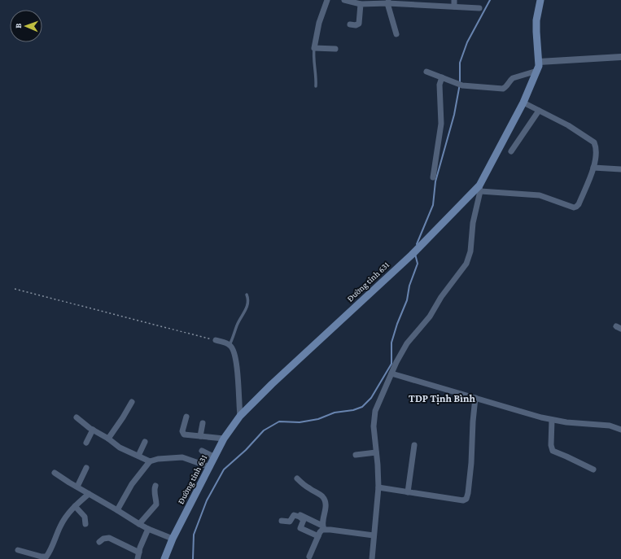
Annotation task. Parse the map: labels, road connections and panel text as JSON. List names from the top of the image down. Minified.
{"streets":{"main road":["Đường tỉnh 631"]},"districts":["TDP Tịnh Bình"],"north":"left"}
